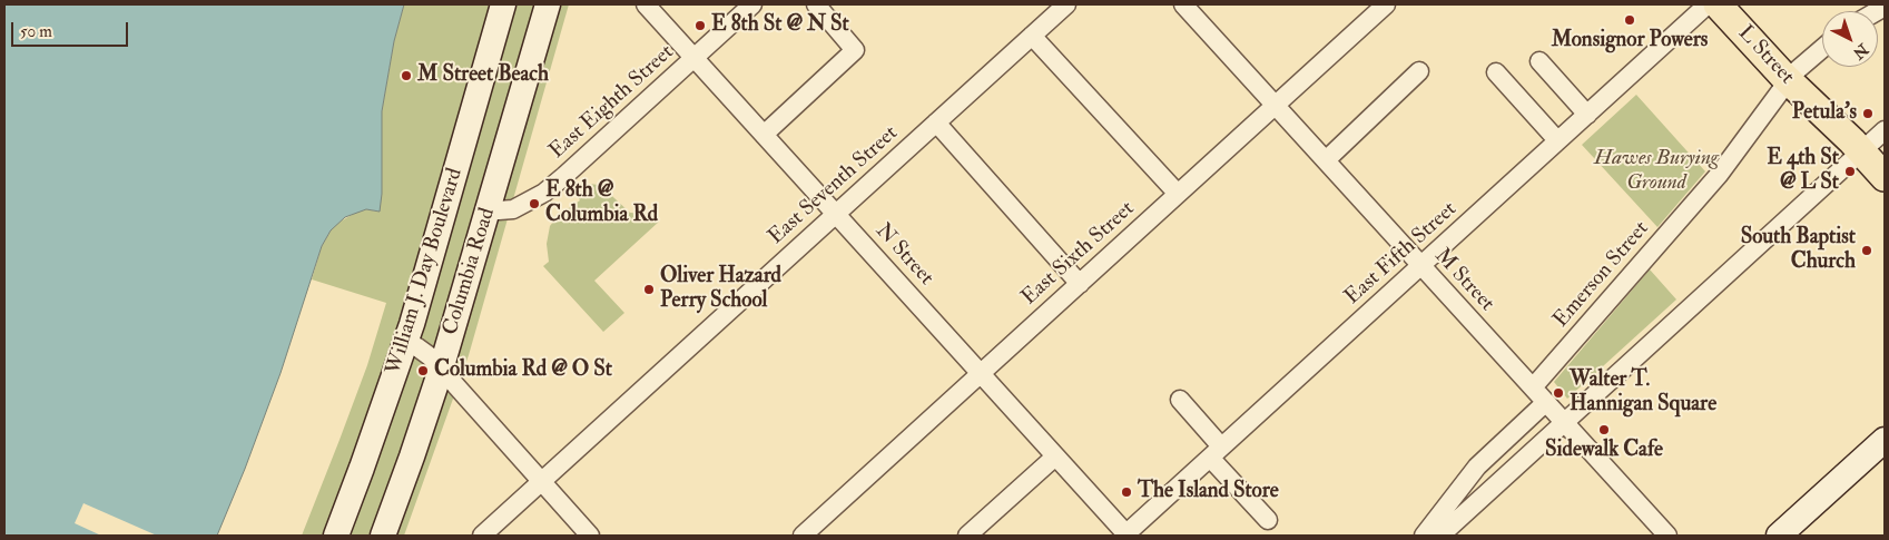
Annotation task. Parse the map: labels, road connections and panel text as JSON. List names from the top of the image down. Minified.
{"streets":{"main road":["L Street","William J. Day Boulevard","Columbia Road"],"street":["East Eighth Street","East Seventh Street","East Sixth Street","East Fifth Street","N Street","Emerson Street","M Street"]},"crossings":[["L Street","Emerson Street"],["East Eighth Street","N Street"],["East Eighth Street","Columbia Road"],["East Seventh Street","N Street"],["East Sixth Street","N Street"],["East Sixth Street","M Street"],["East Fifth Street","N Street"],["East Fifth Street","M Street"],["Emerson Street","M Street"]],"parks":["Hawes Burying Ground"],"places":["Monsignor Powers","E 8th St @ N St","M Street Beach","Petula’s","E 4th St @ L St","E 8th @ Columbia Rd","South Baptist Church","Oliver Hazard Perry School","Columbia Rd @ O St","Walter T. Hannigan Square","Sidewalk Cafe","The Island Store"],"scale_bar":"50 m","north":"bottom right"}
